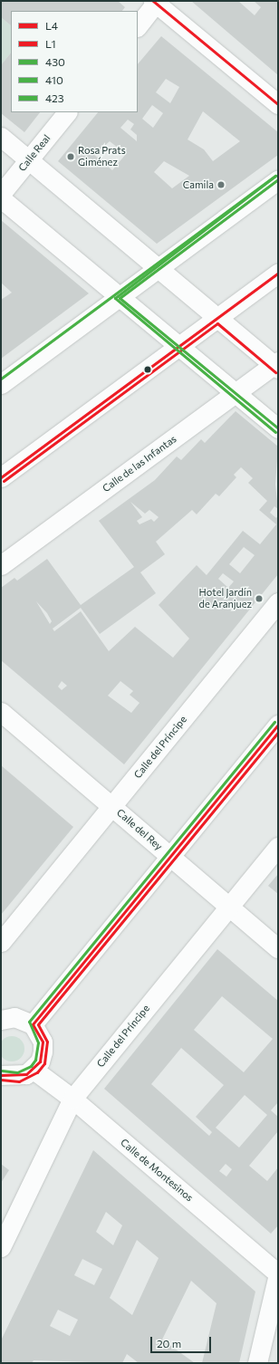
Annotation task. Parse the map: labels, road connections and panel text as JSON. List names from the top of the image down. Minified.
{"streets":{"street":["Calle Real","Calle de las Infantas","Calle del Príncipe","Calle del Rey","Calle de Montesinos"]},"crossings":[["Calle del Príncipe","Calle del Rey"],["Calle del Príncipe","Calle de Montesinos"]],"places":["Rosa Prats Giménez","Camila","Hotel Jardín de Aranjuez"],"lines":["transit line L4","transit line 430","transit line 423","transit line 410","transit line L1"],"legend":["L4","L1","430","410","423"],"scale_bar":"20 m"}
